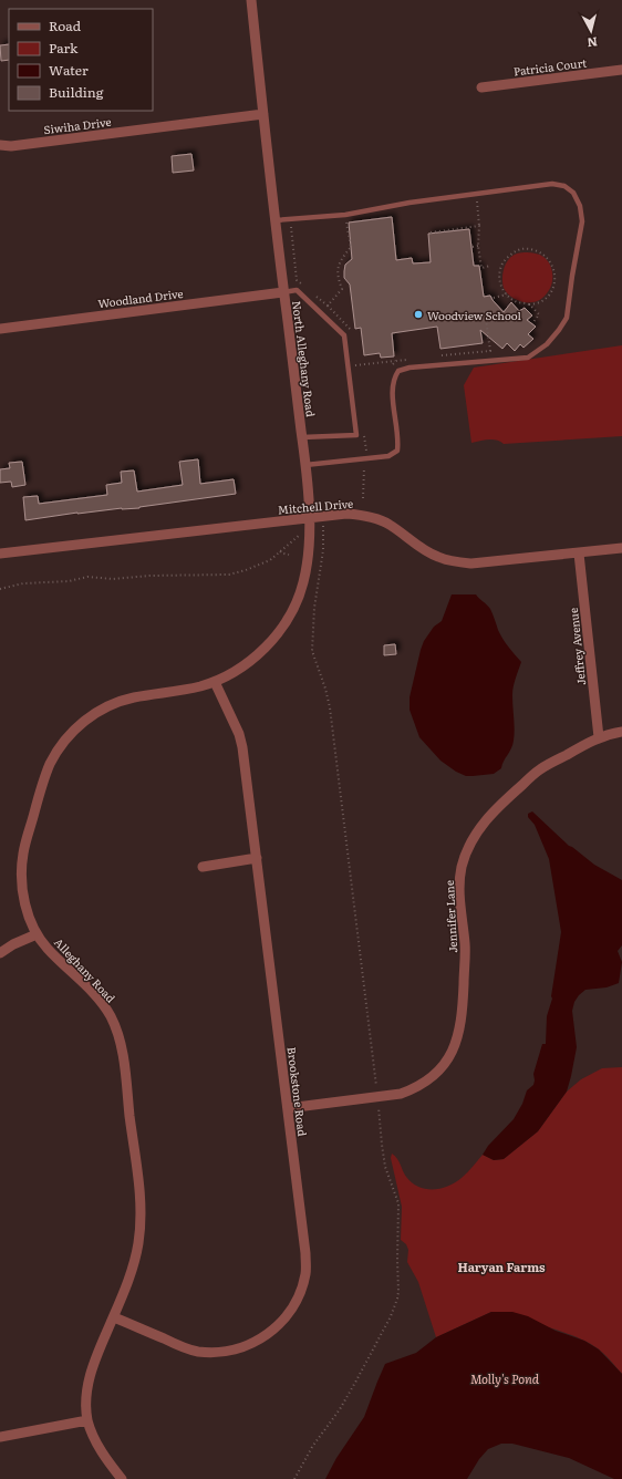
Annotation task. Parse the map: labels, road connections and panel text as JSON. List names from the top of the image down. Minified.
{"streets":{"street":["Patricia Court","Siwiha Drive","Woodland Drive","North Alleghany Road","Mitchell Drive","Jeffrey Avenue","Jennifer Lane","Alleghany Road","Brookstone Road"]},"crossings":[["Siwiha Drive","North Alleghany Road"],["Woodland Drive","North Alleghany Road"],["North Alleghany Road","Mitchell Drive"],["North Alleghany Road","Alleghany Road"],["North Alleghany Road","Brookstone Road"],["Mitchell Drive","Jeffrey Avenue"],["Jeffrey Avenue","Jennifer Lane"],["Jennifer Lane","Brookstone Road"],["Alleghany Road","Brookstone Road"]],"districts":["Haryan Farms"],"water":["Molly's Pond"],"places":["Woodview School"],"legend":["Road","Park","Water","Building"],"north":"bottom"}
